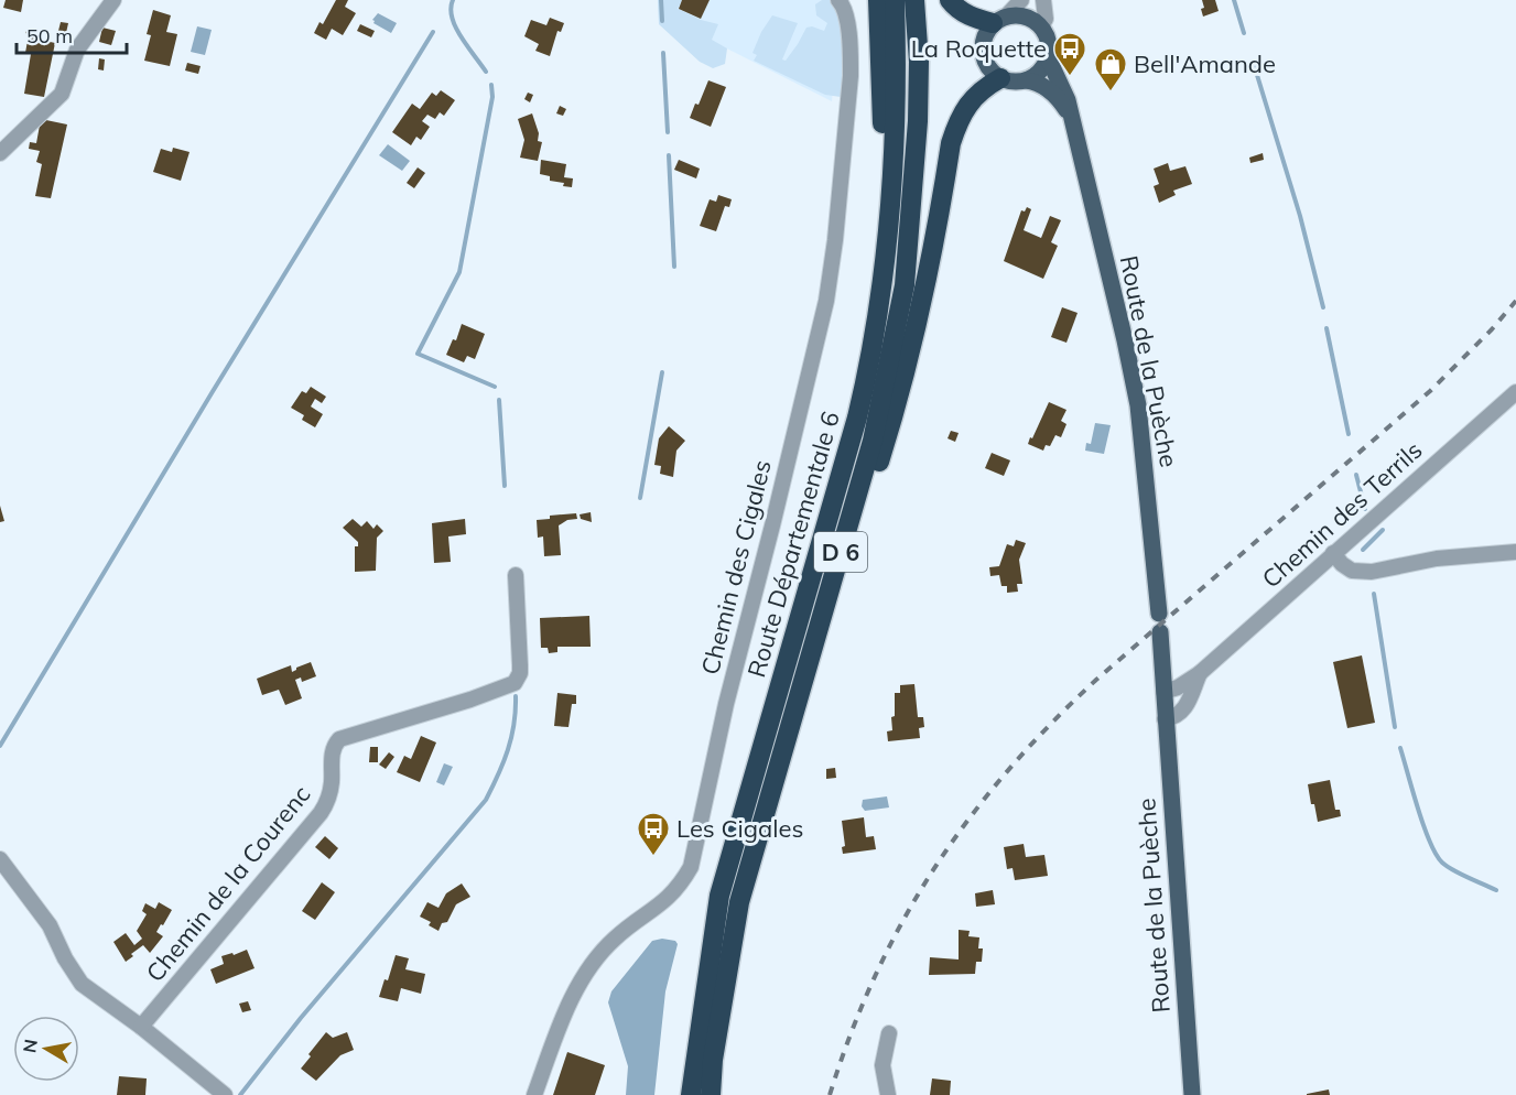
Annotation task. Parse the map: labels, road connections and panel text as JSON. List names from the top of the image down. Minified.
{"streets":{"highway":["Route Départementale 6","D 6"],"main road":["Route de la Puèche"],"street":["Chemin des Terrils","Chemin des Cigales","Chemin de la Courenc"]},"crossings":[["Route de la Puèche","Chemin des Terrils"]],"places":{"bus stop":["La Roquette","Les Cigales"],"shop":["Bell'Amande"]},"scale_bar":"50 m","north":"left"}
